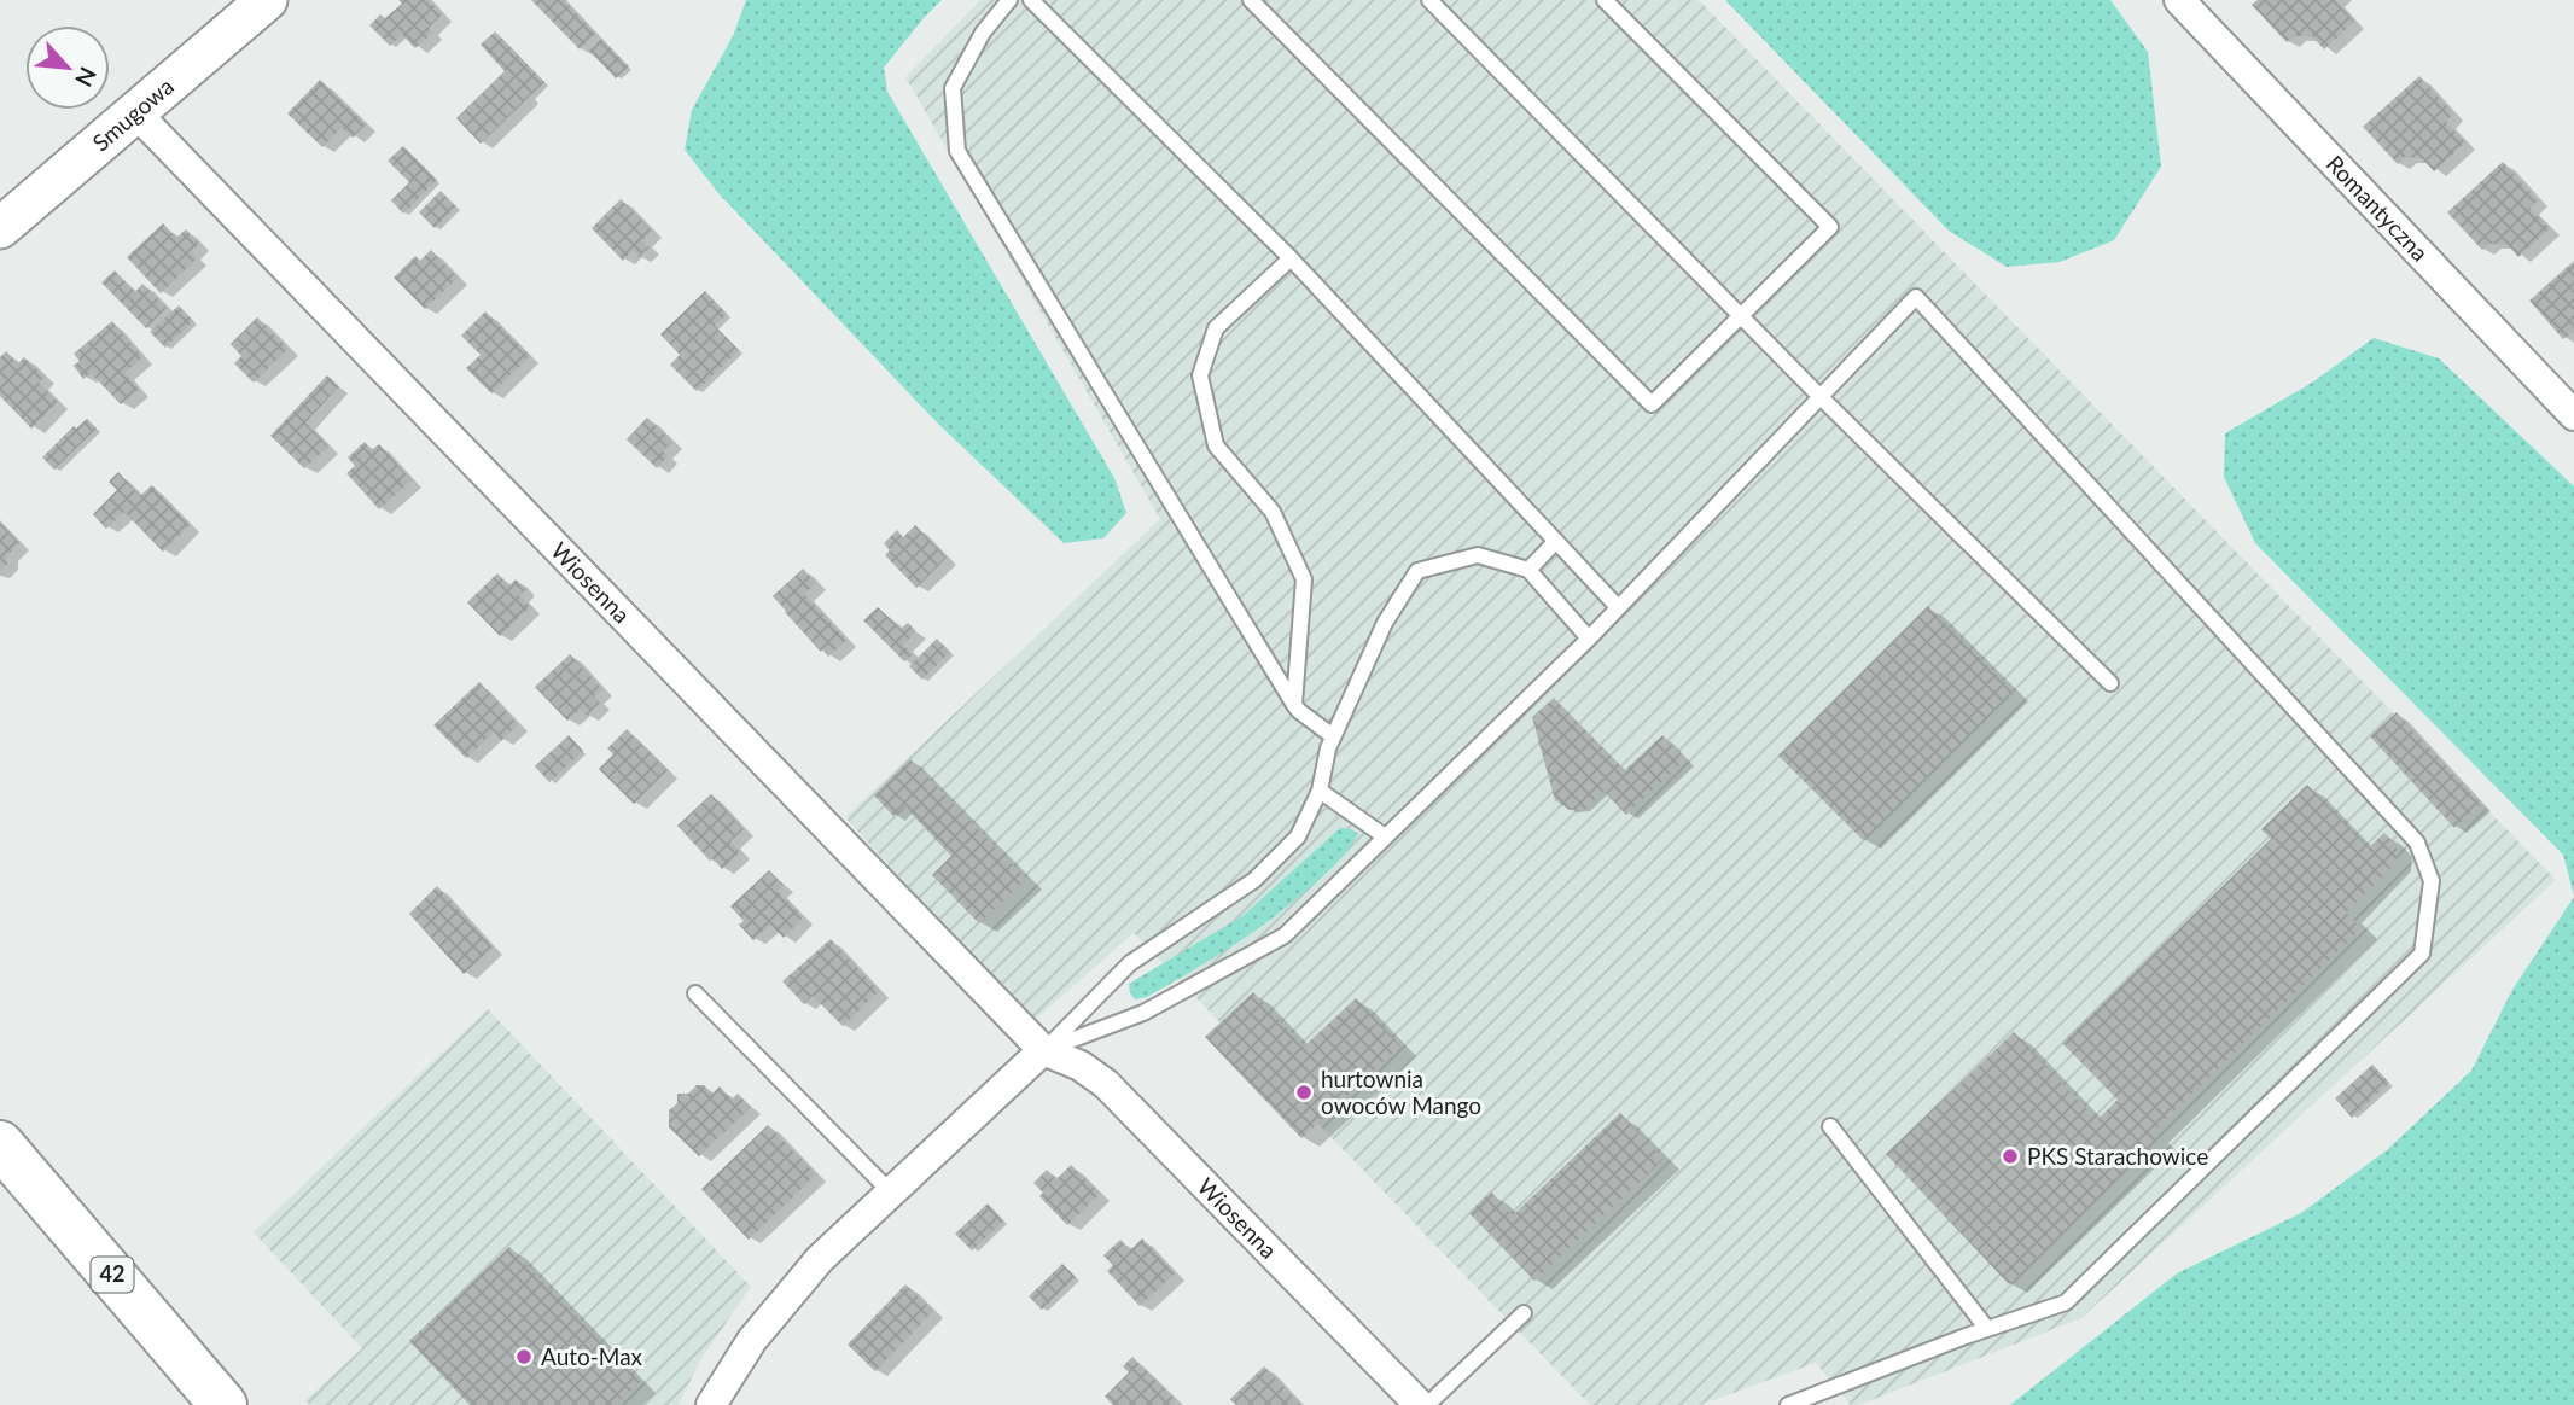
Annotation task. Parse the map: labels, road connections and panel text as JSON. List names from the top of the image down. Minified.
{"streets":{"main road":["42"],"street":["Smugowa","Romantyczna","Wiosenna"]},"crossings":[["Smugowa","Wiosenna"]],"places":["hurtownia owoców Mango","PKS Starachowice","Auto-Max"],"north":"bottom right"}
